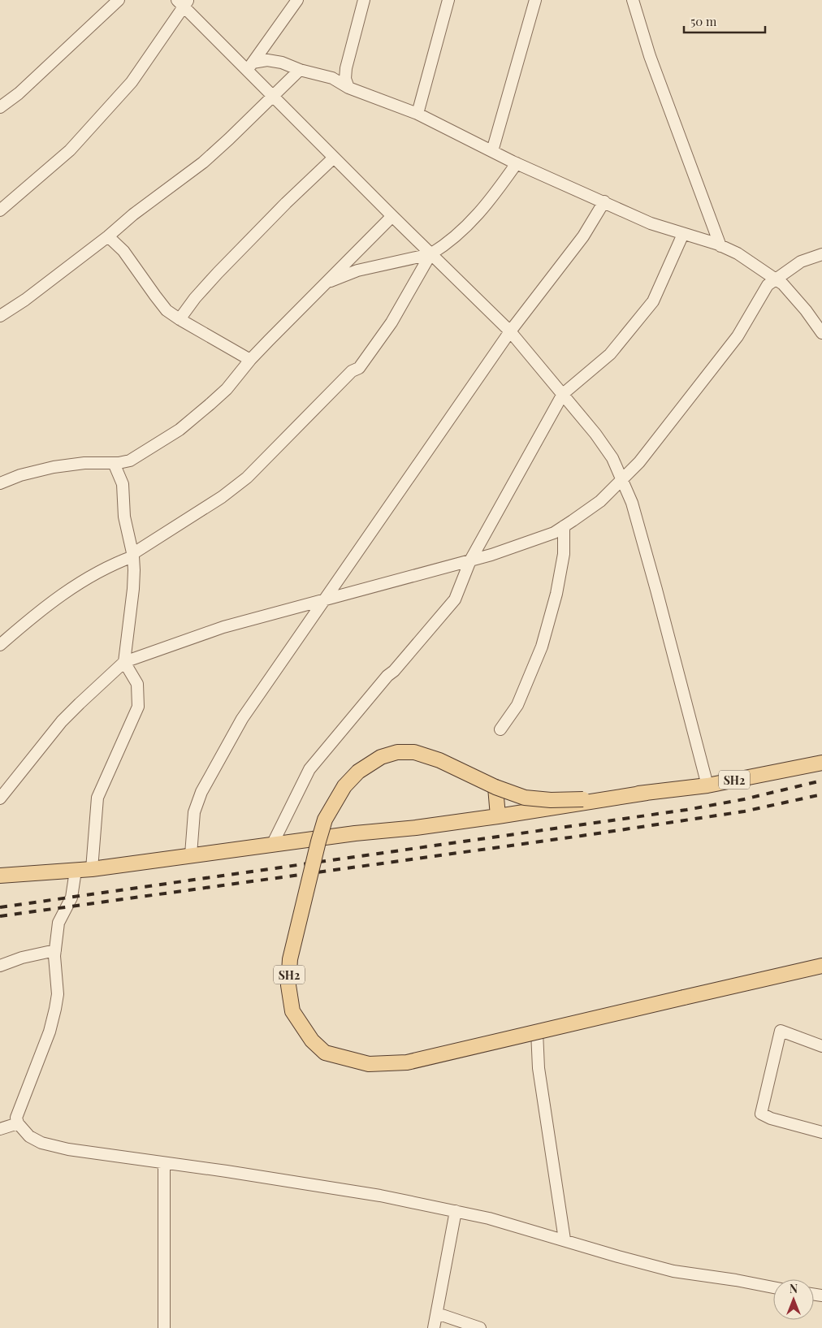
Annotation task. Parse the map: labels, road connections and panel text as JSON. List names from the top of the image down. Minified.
{"streets":{"main road":["SH2"]},"scale_bar":"50 m","north":"top"}
